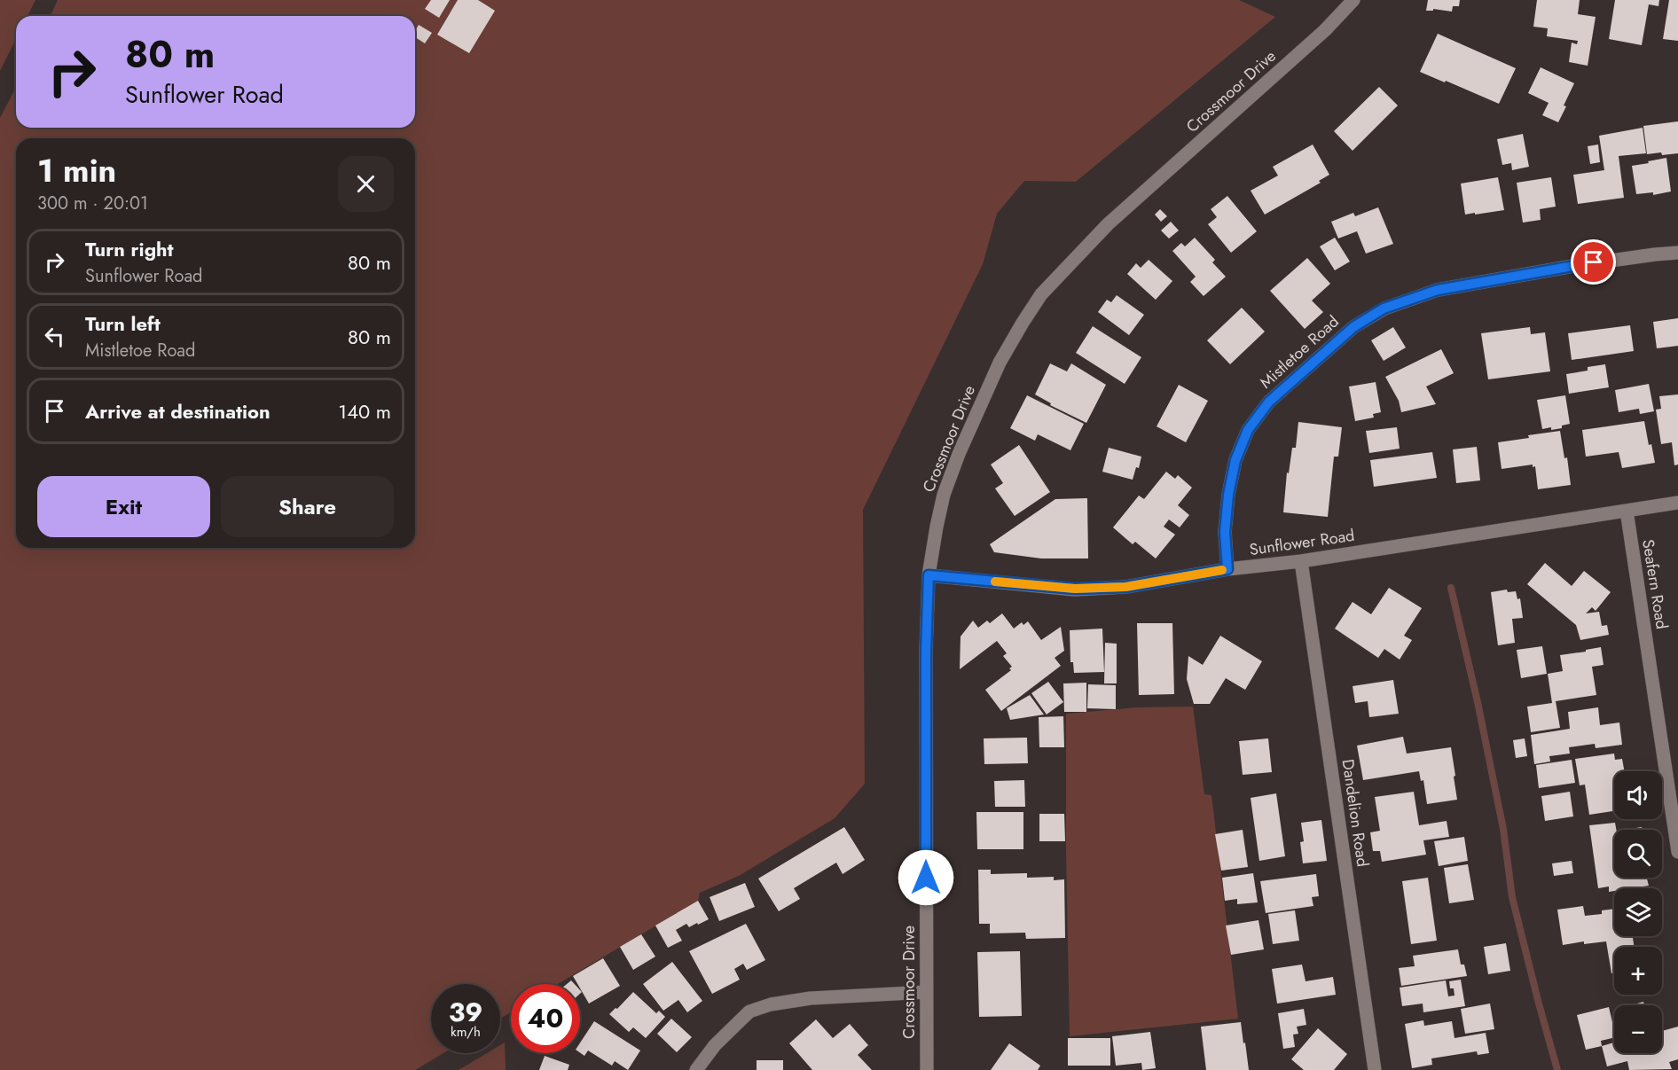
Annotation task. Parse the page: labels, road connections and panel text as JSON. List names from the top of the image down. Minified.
{"streets":{"street":["Crossmoor Drive","Mistletoe Road","Sunflower Road","Seafern Road","Dandelion Road"]},"crossings":[["Crossmoor Drive","Sunflower Road"],["Mistletoe Road","Sunflower Road"],["Sunflower Road","Seafern Road"],["Sunflower Road","Dandelion Road"]],"page":{"turn":["80 m","Sunflower Road"],"heading":["1 min","300 m · 20:01"],"list":[{"name":"Turn right","note":"Sunflower Road","value":"80 m"},{"name":"Turn left","note":"Mistletoe Road","value":"80 m"},{"name":"Arrive at destination","value":"140 m"}],"buttons":["Exit","Share"],"map_buttons":["+","−"],"speed":"39 km/h","limit":"40"}}
